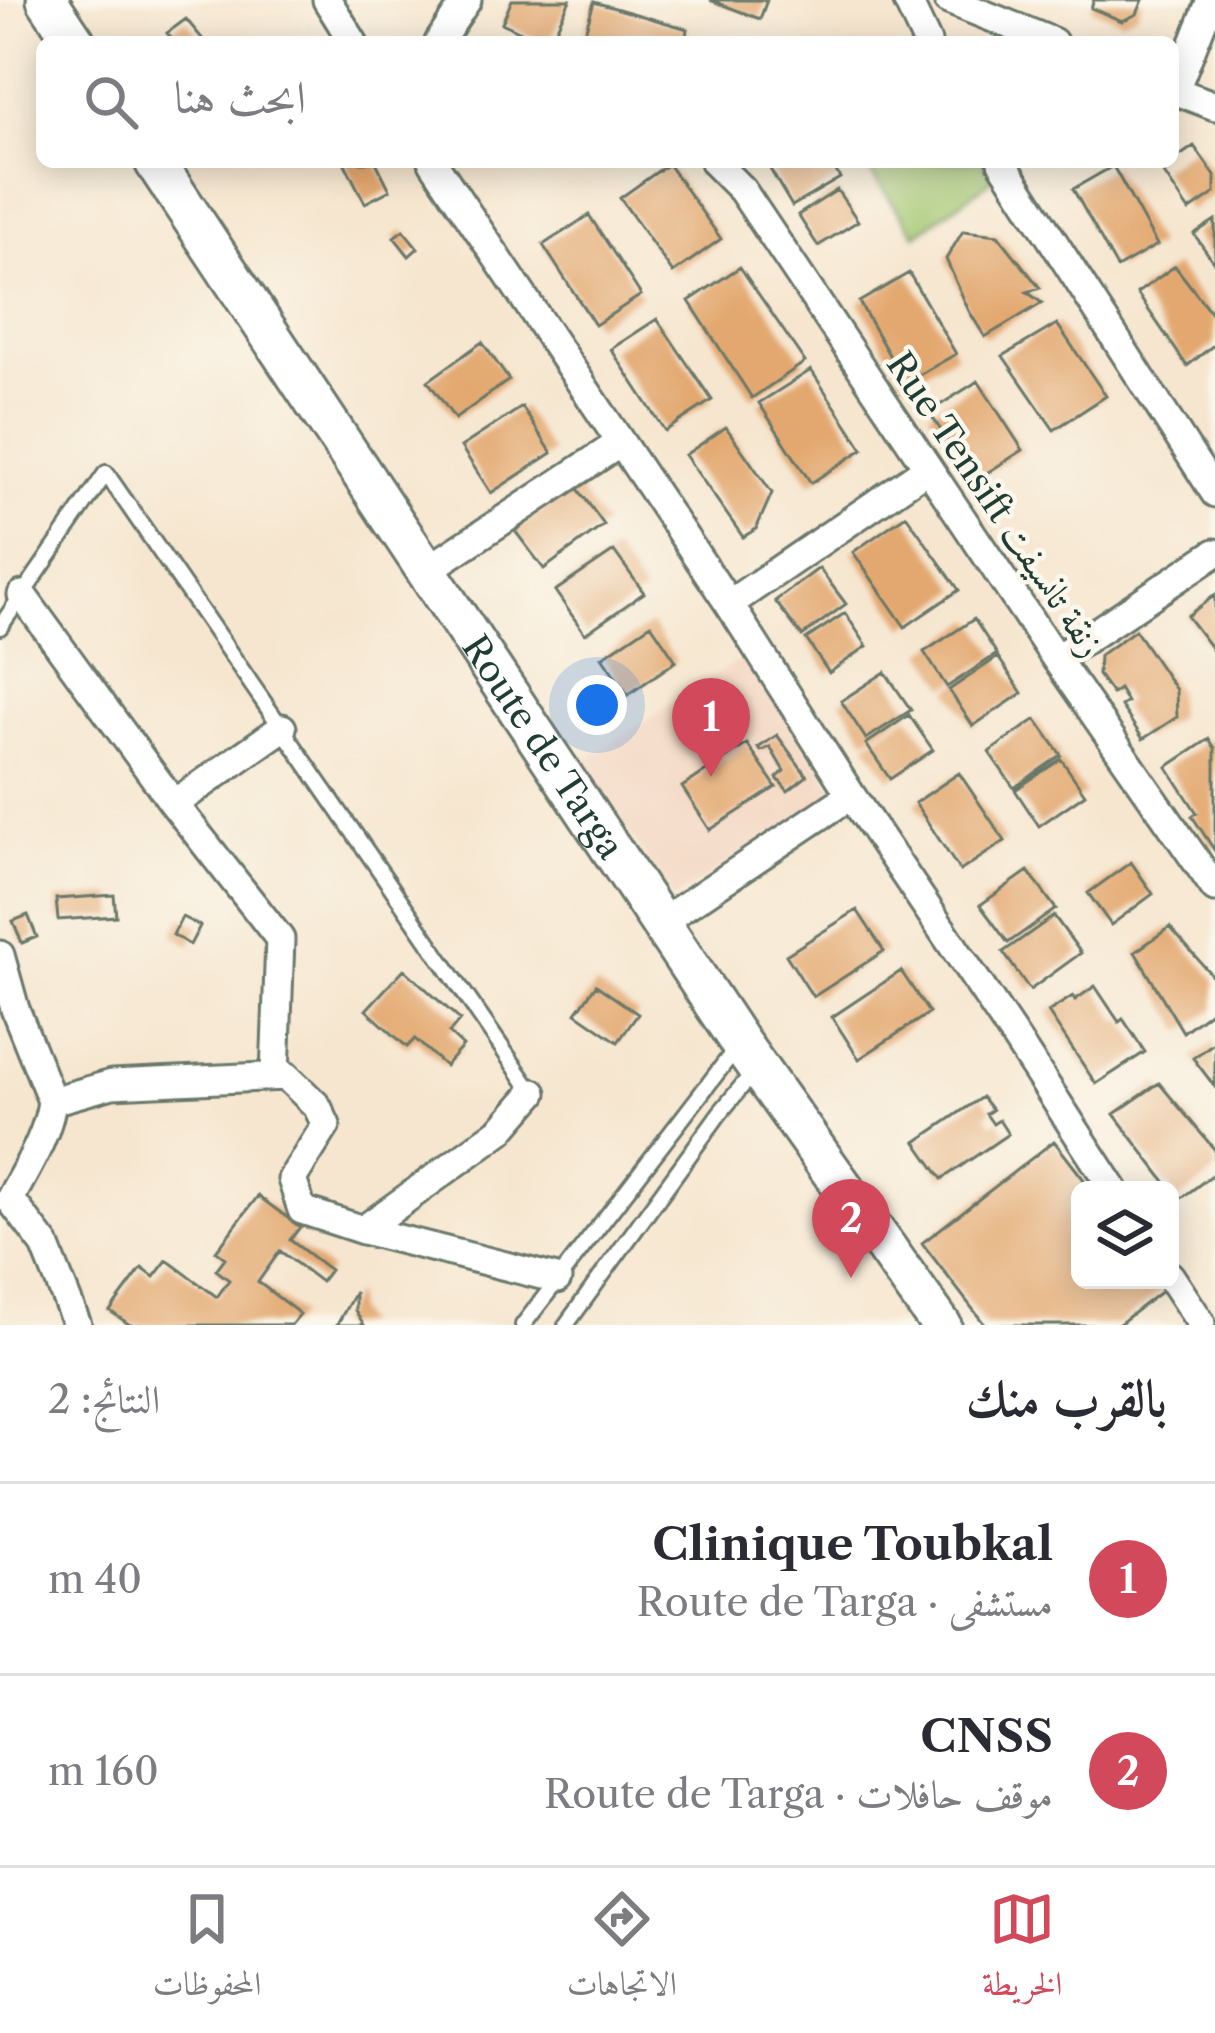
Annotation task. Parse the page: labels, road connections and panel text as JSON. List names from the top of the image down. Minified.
{"streets":{"main road":["Route de Targa"],"street":["Rue Tensift زنقة تانسيفت"]},"page":{"search":"ابحث هنا","pins":["1","2"],"heading":["بالقرب منك","النتائج: 2"],"list":[{"mark":"1","name":"Clinique Toubkal","note":"مستشفى · Route de Targa","value":"40 m"},{"mark":"2","name":"CNSS","note":"موقف حافلات · Route de Targa","value":"160 m"}],"nav":["الخريطة","الاتجاهات","المحفوظات"]}}
